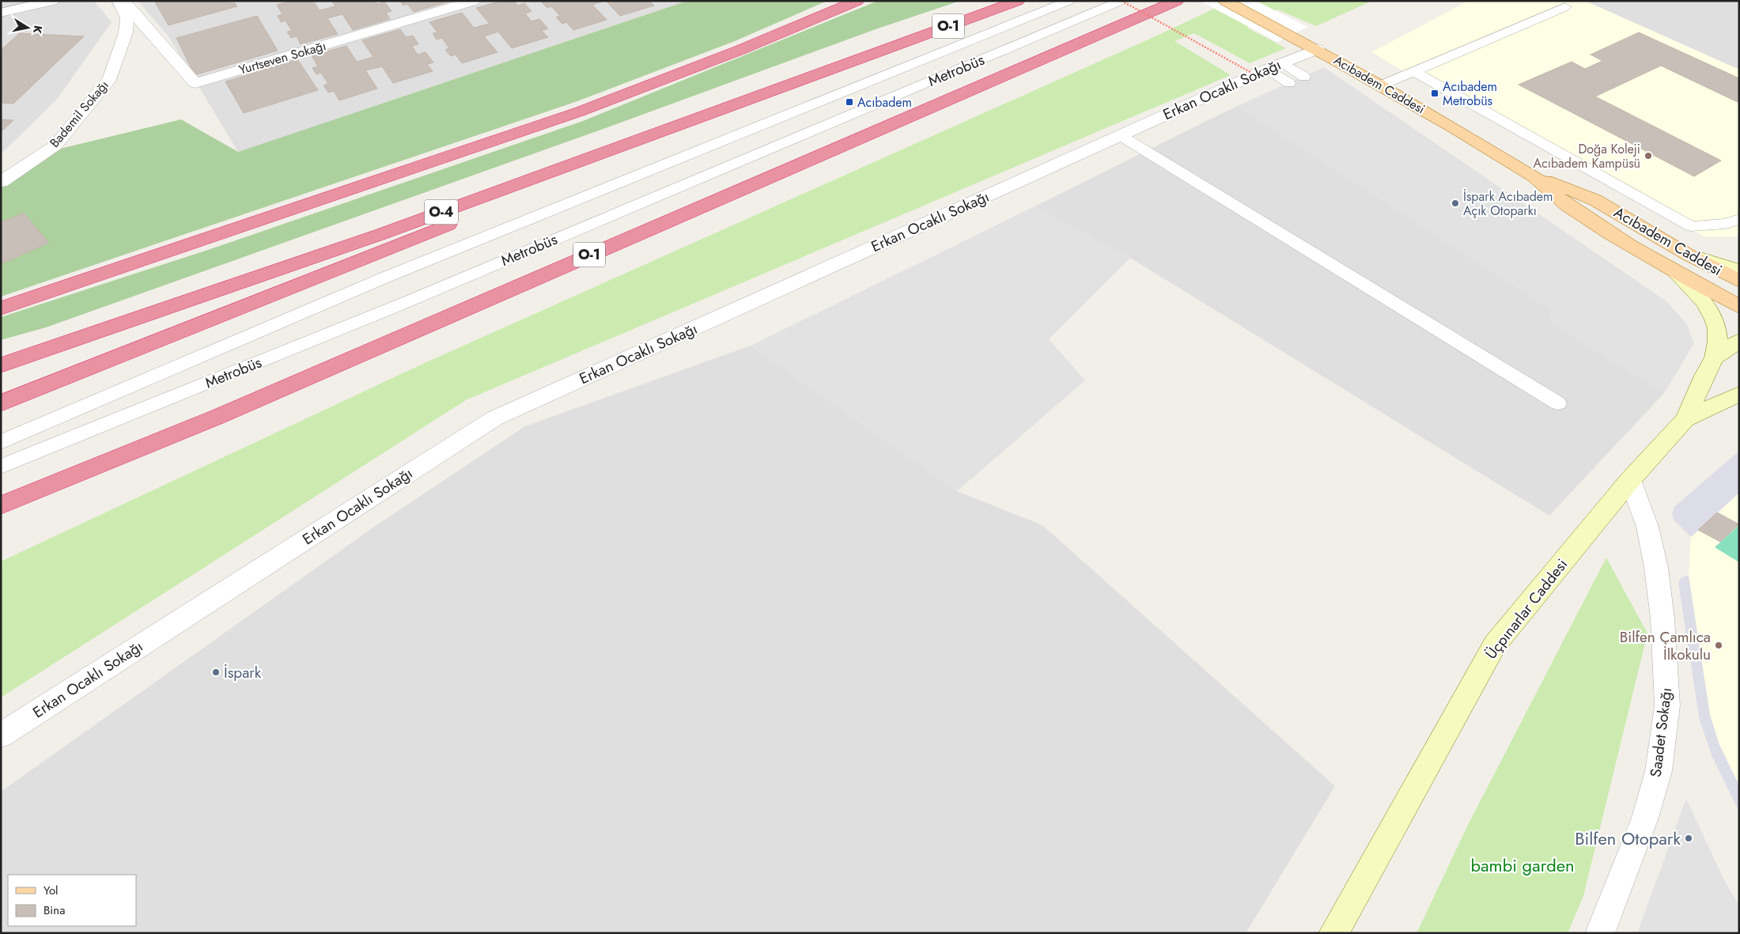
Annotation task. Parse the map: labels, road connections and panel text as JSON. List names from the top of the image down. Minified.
{"streets":{"highway":["O-1","O-4"],"main road":["Acıbadem Caddesi"],"street":["Yurtseven Sokağı","Erkan Ocaklı Sokağı","Bademil Sokağı","Üçpınarlar Caddesi","Saadet Sokağı"],"lane":["Metrobüs"]},"crossings":[["O-1","O-4"],["Acıbadem Caddesi","Erkan Ocaklı Sokağı"],["Üçpınarlar Caddesi","Saadet Sokağı"]],"parks":["bambi garden"],"places":{"transit":["Acıbadem Metrobüs","Acıbadem"],"other":["Doğa Koleji Acıbadem Kampüsü","İspark Acıbadem Açık Otoparkı","Bilfen Çamlıca İlkokulu","İspark","Bilfen Otopark"]},"legend":["Yol","Bina"],"north":"right"}
